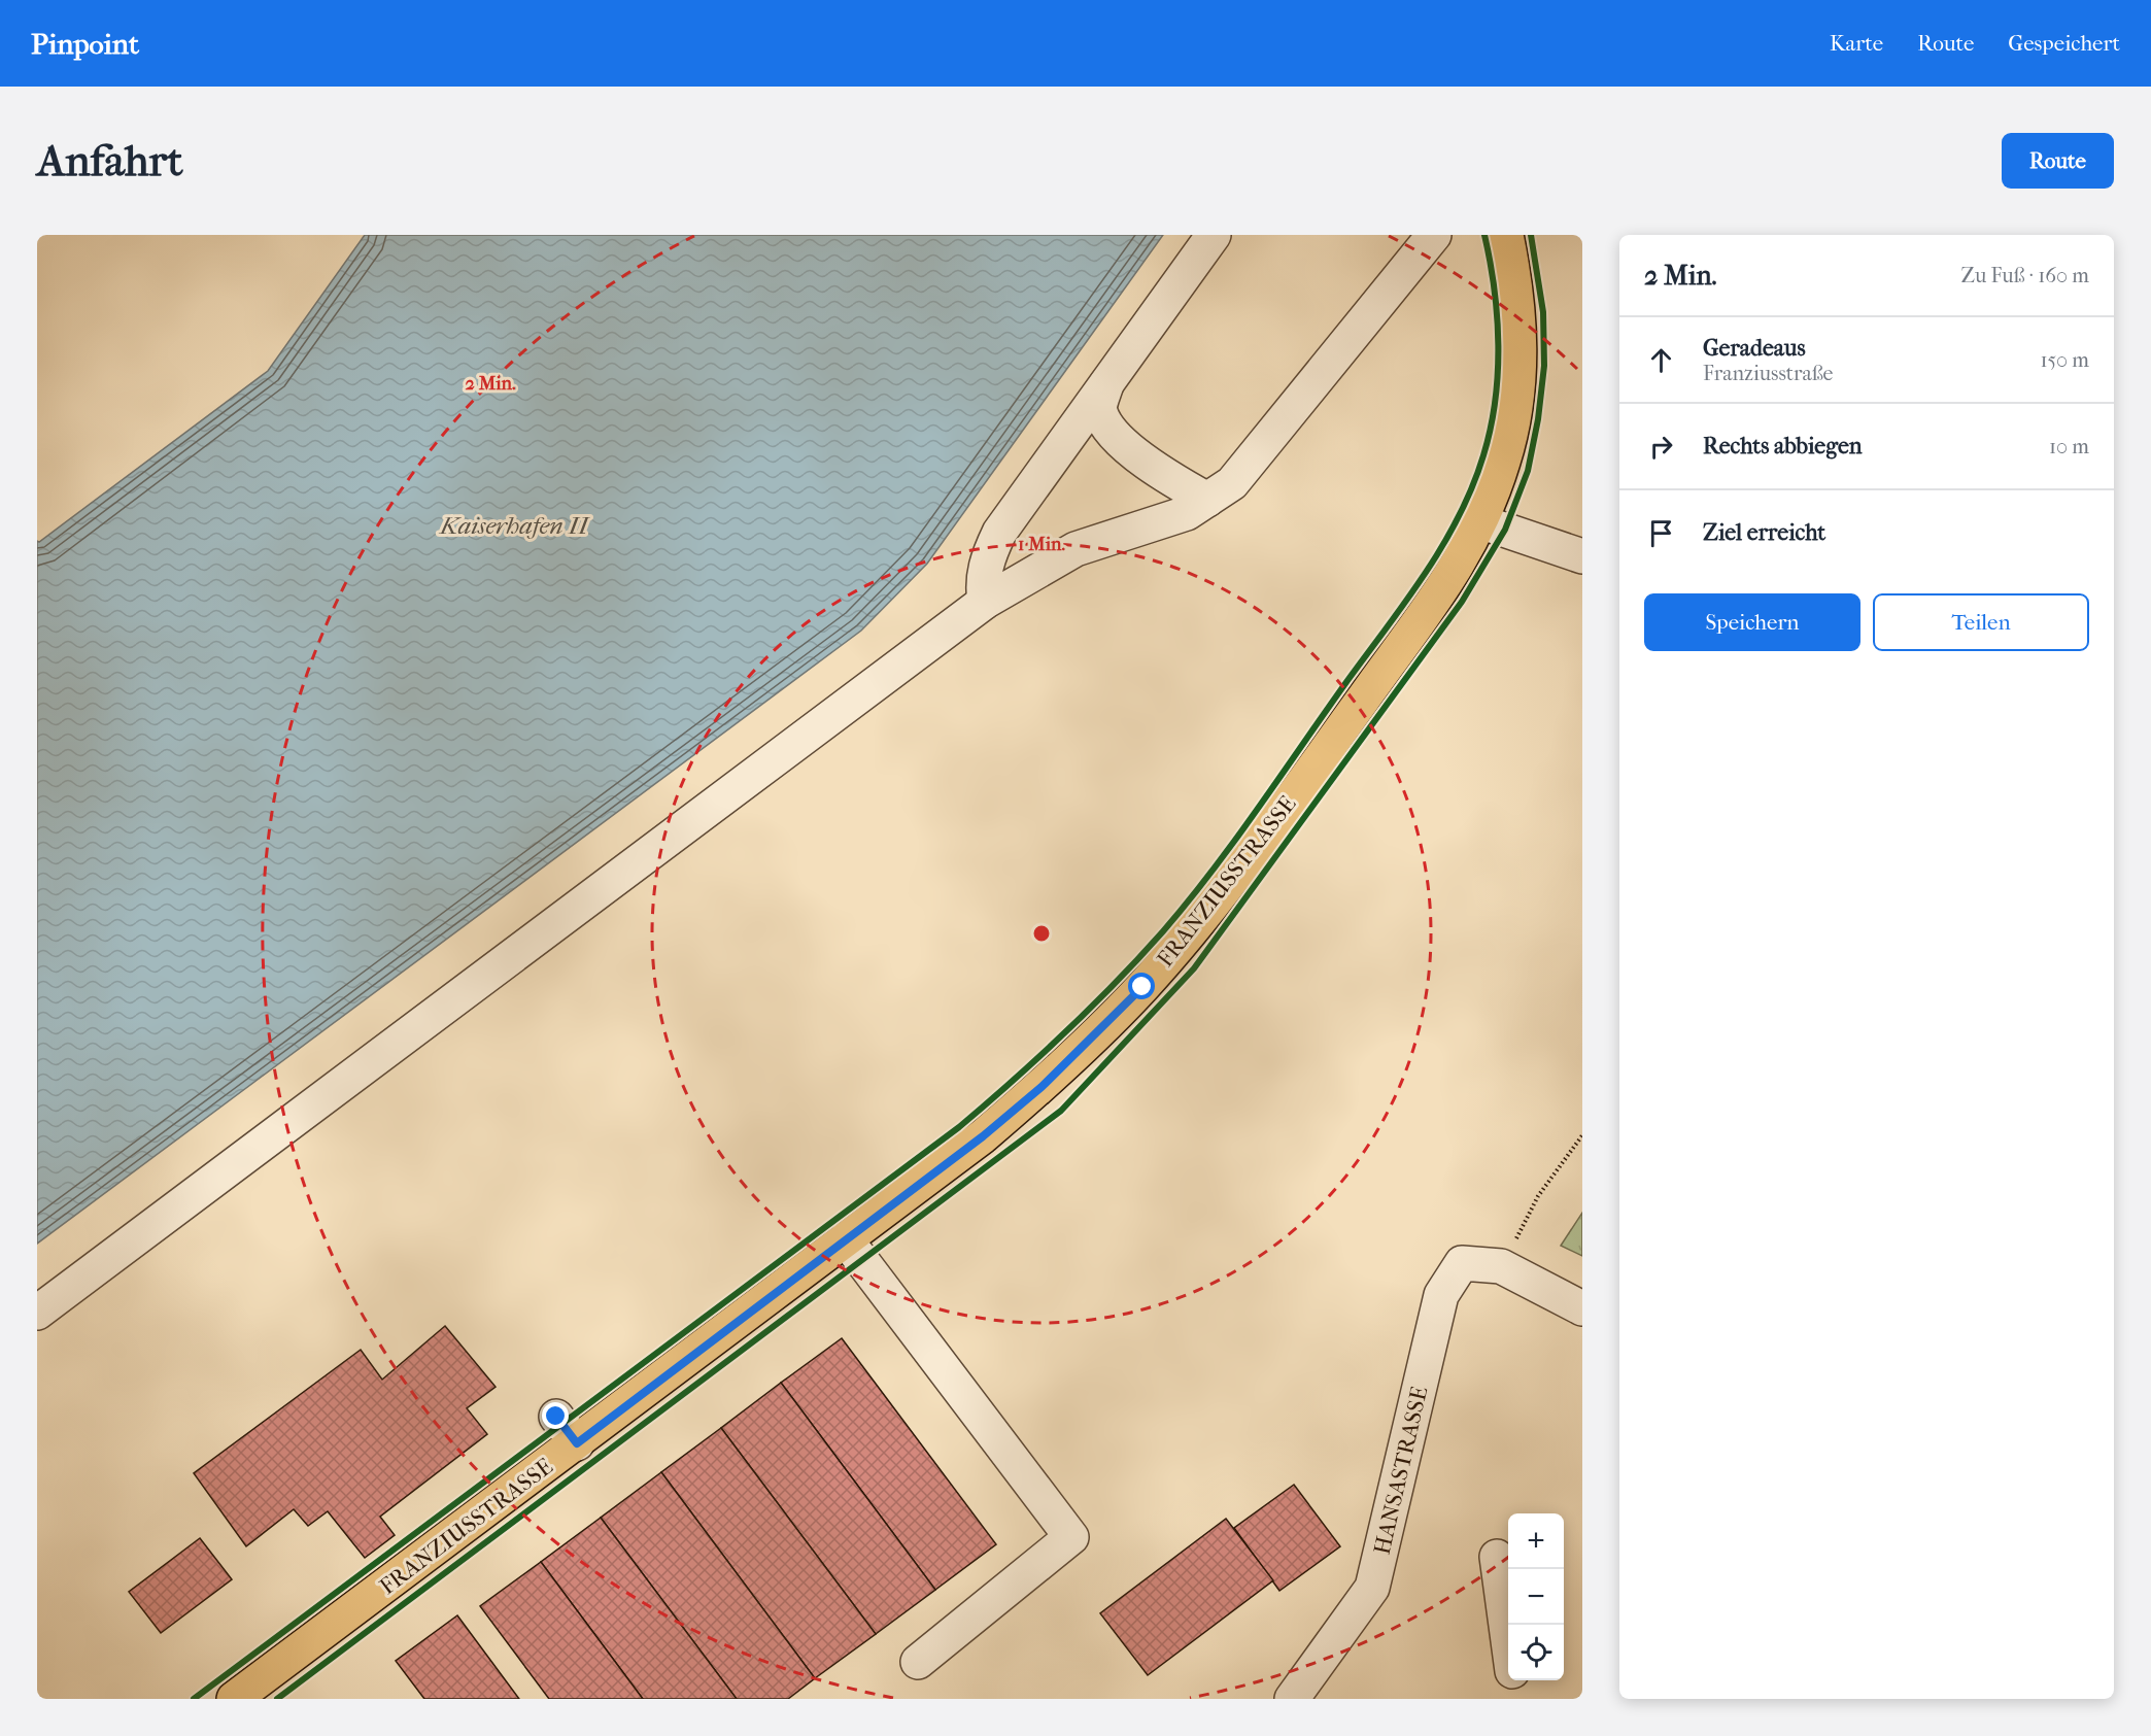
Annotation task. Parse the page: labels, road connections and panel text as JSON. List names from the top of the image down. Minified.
{"streets":{"main road":["FRANZIUSSTRASSE"],"street":["HANSASTRASSE"]},"water":["Kaiserhafen II"],"page":{"header":"Pinpoint","nav":["Karte","Route","Gespeichert"],"buttons":["Route",["Speichern","Teilen"]],"title":"Anfahrt","heading":["2 Min.","Zu Fuß · 160 m"],"list":[["Geradeaus","Franziusstraße","150 m"],["Rechts abbiegen","10 m"],"Ziel erreicht"],"map_buttons":["+","−"]},"rings":["2 Min.","1 Min."]}
